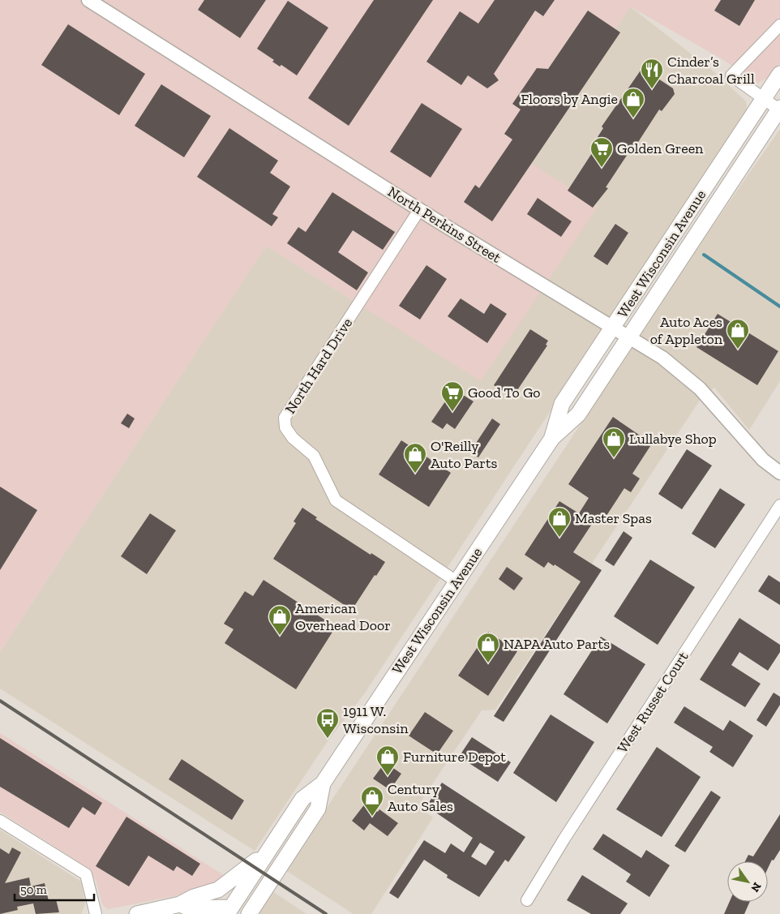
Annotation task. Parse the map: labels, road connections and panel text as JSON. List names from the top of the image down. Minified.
{"streets":{"main road":["West Wisconsin Avenue"],"street":["North Perkins Street","North Hard Drive","West Russet Court"]},"crossings":[["North Perkins Street","West Wisconsin Avenue"],["North Perkins Street","North Hard Drive"],["West Wisconsin Avenue","North Hard Drive"]],"places":{"restaurant":["Cinder’s Charcoal Grill"],"shop":["Floors by Angie","Auto Aces of Appleton","Lullabye Shop","O'Reilly Auto Parts","Master Spas","American Overhead Door","NAPA Auto Parts","Furniture Depot","Century Auto Sales"],"supermarket":["Golden Green","Good To Go"],"bus stop":["1911 W. Wisconsin"]},"scale_bar":"50 m","north":"bottom right"}
